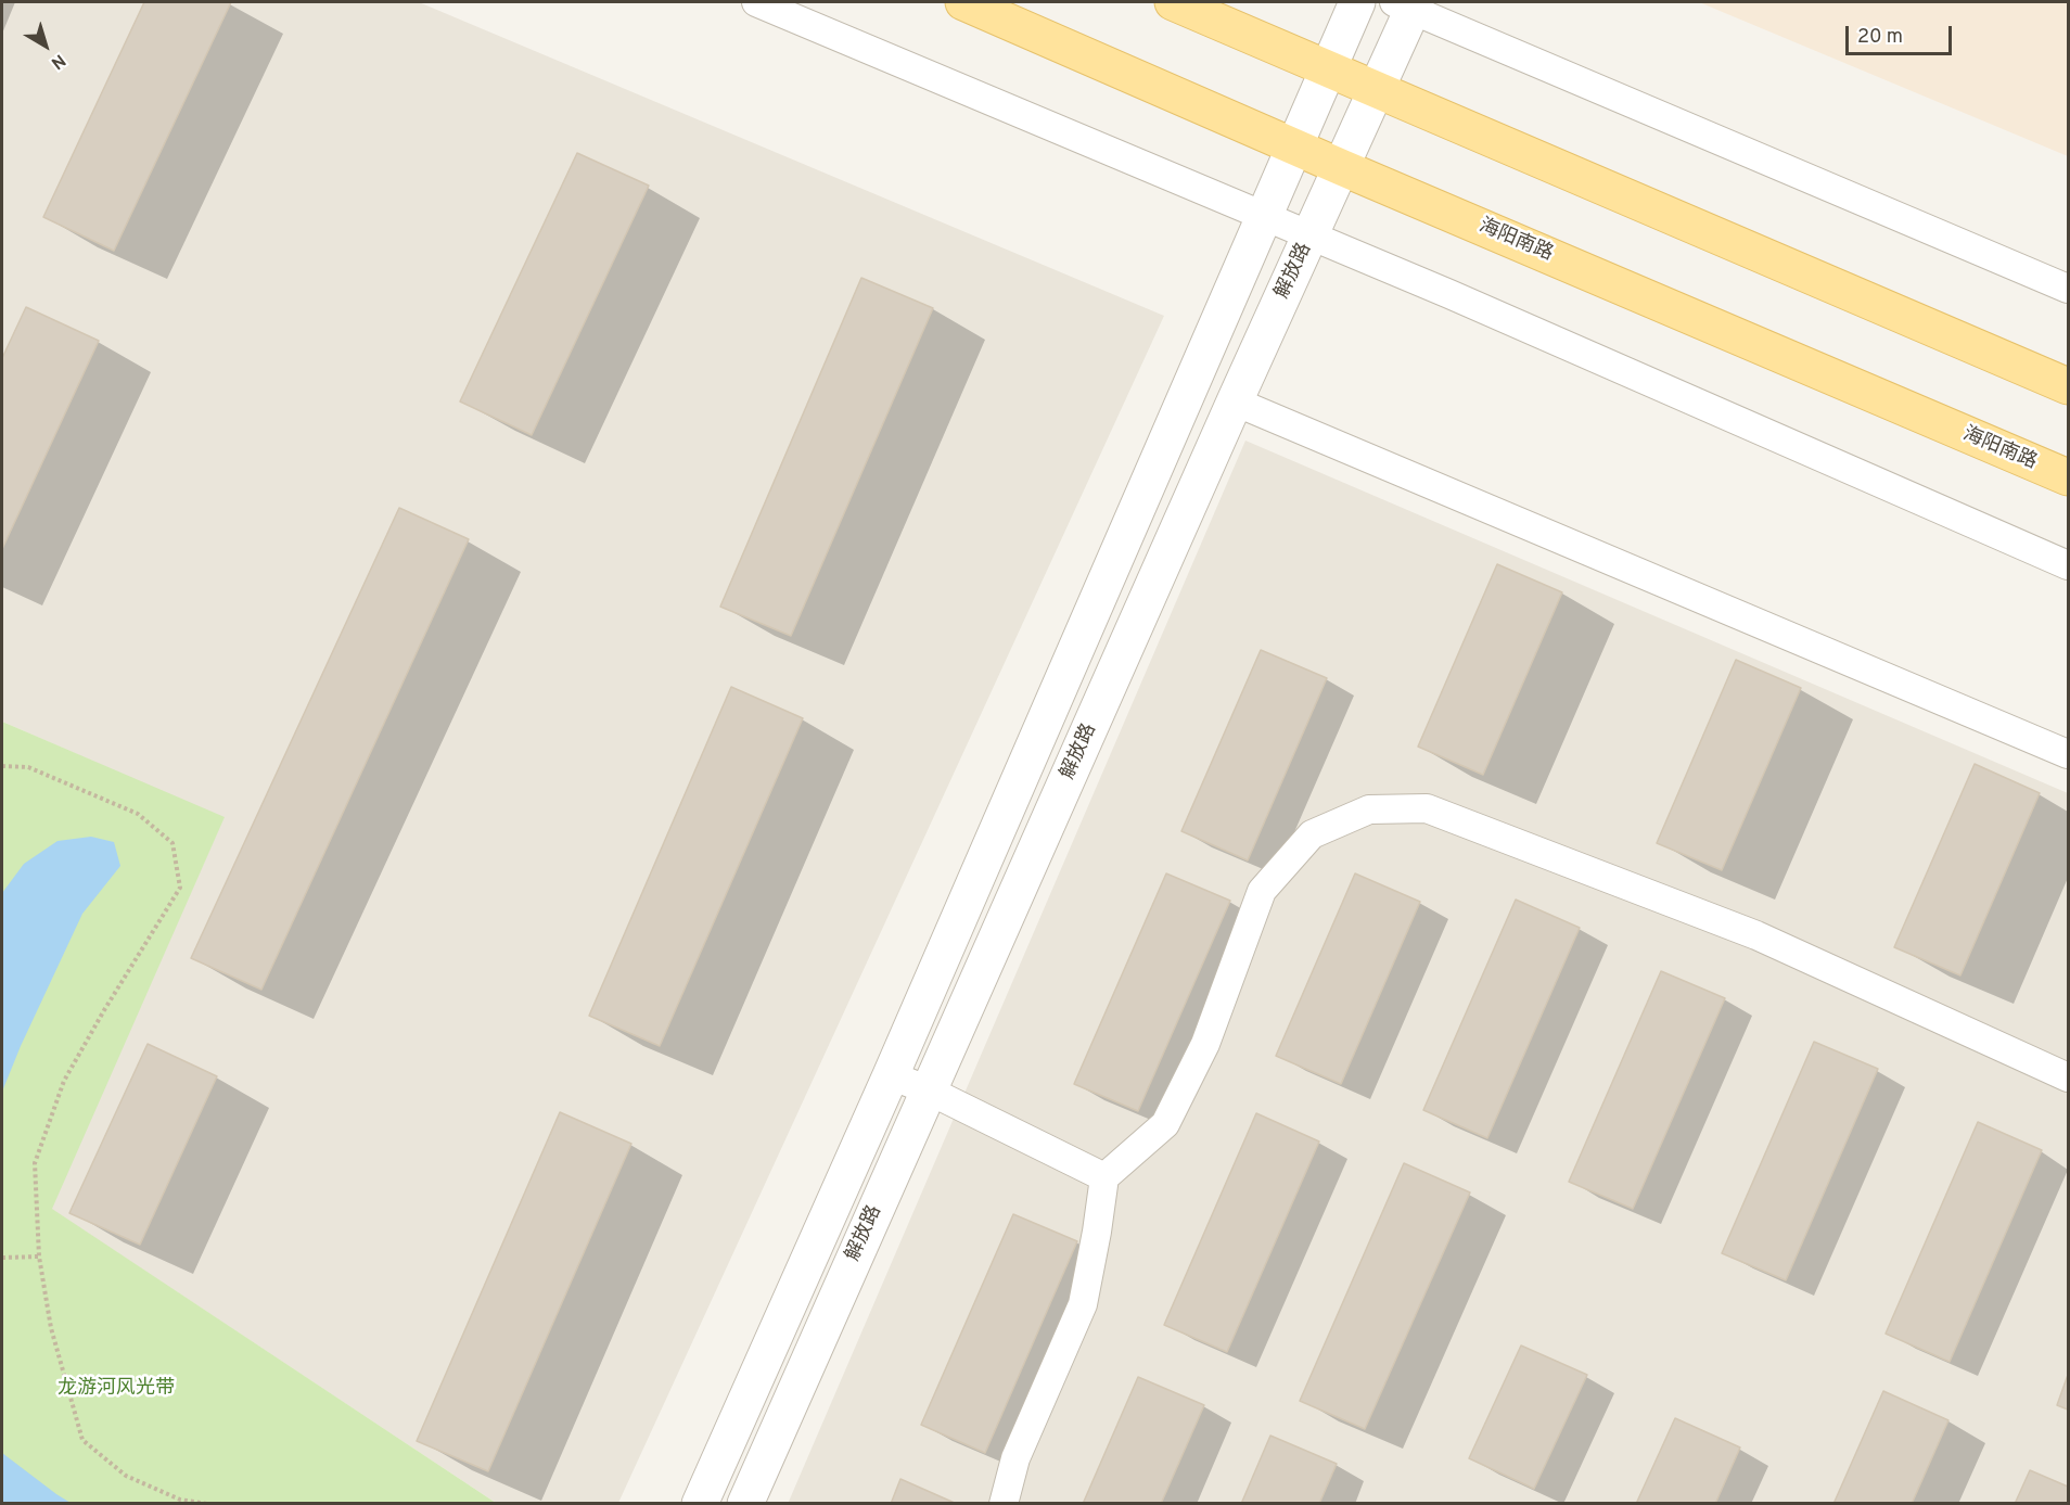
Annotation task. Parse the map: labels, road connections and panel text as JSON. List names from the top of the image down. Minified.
{"streets":{"main road":["海阳南路"],"street":["解放路"]},"crossings":[["海阳南路","解放路"]],"parks":["龙游河风光带"],"scale_bar":"20 m","north":"bottom right"}
